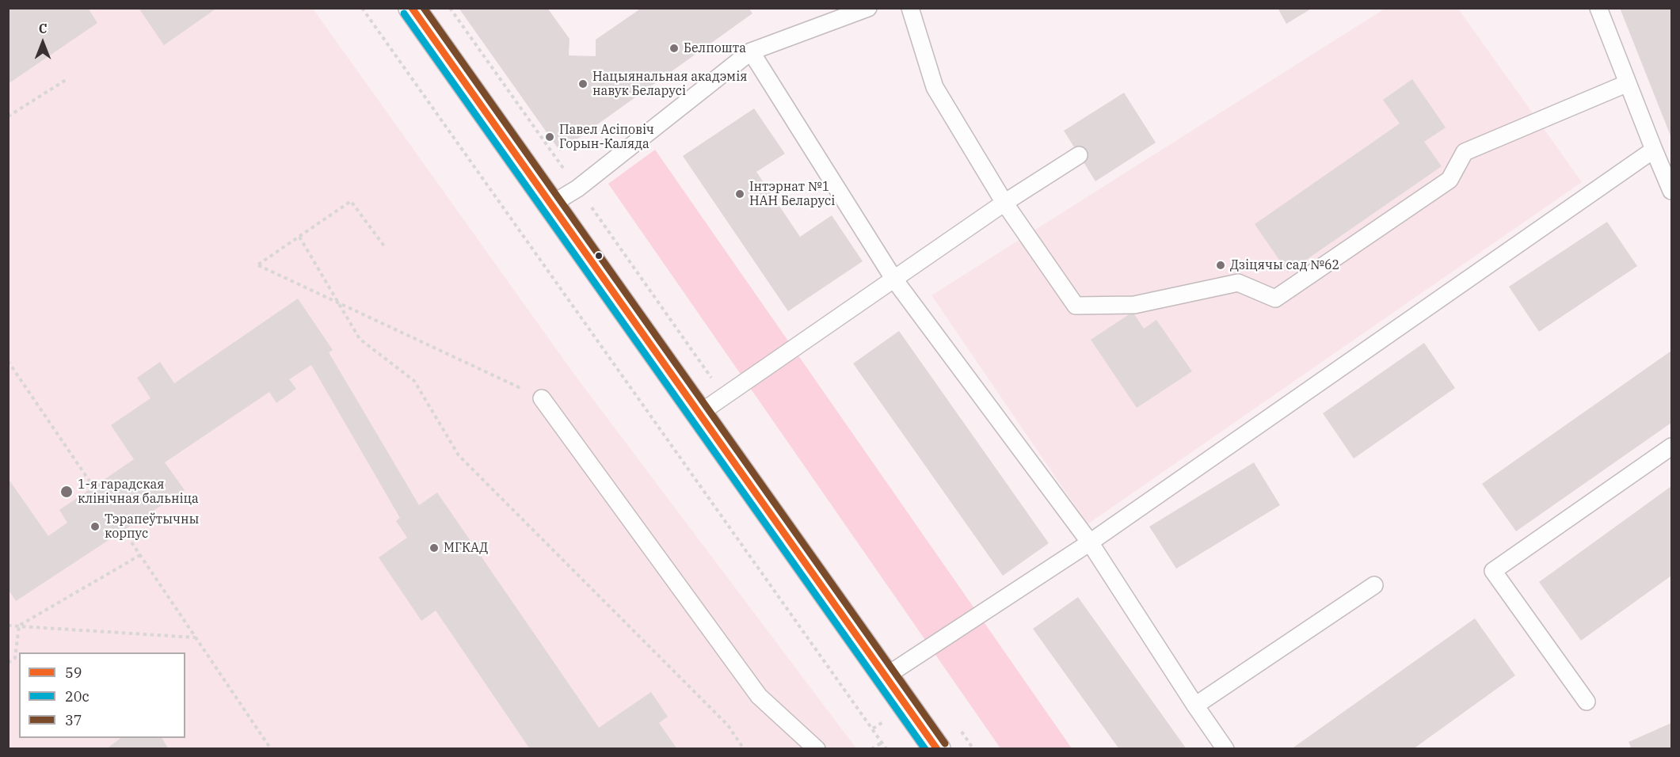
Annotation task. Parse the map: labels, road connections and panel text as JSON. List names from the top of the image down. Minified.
{"places":["Белпошта","Нацыянальная акадэмія навук Беларусі","Павел Асіповіч Горын-Каляда","Інтэрнат №1 НАН Беларусі","Дзіцячы сад №62","1-я гарадская клінічная бальніца","Тэрапеўтычны корпус","МГКАД"],"lines":["transit line 59","transit line 37","transit line 20с"],"legend":["59","20с","37"],"north":"top"}
